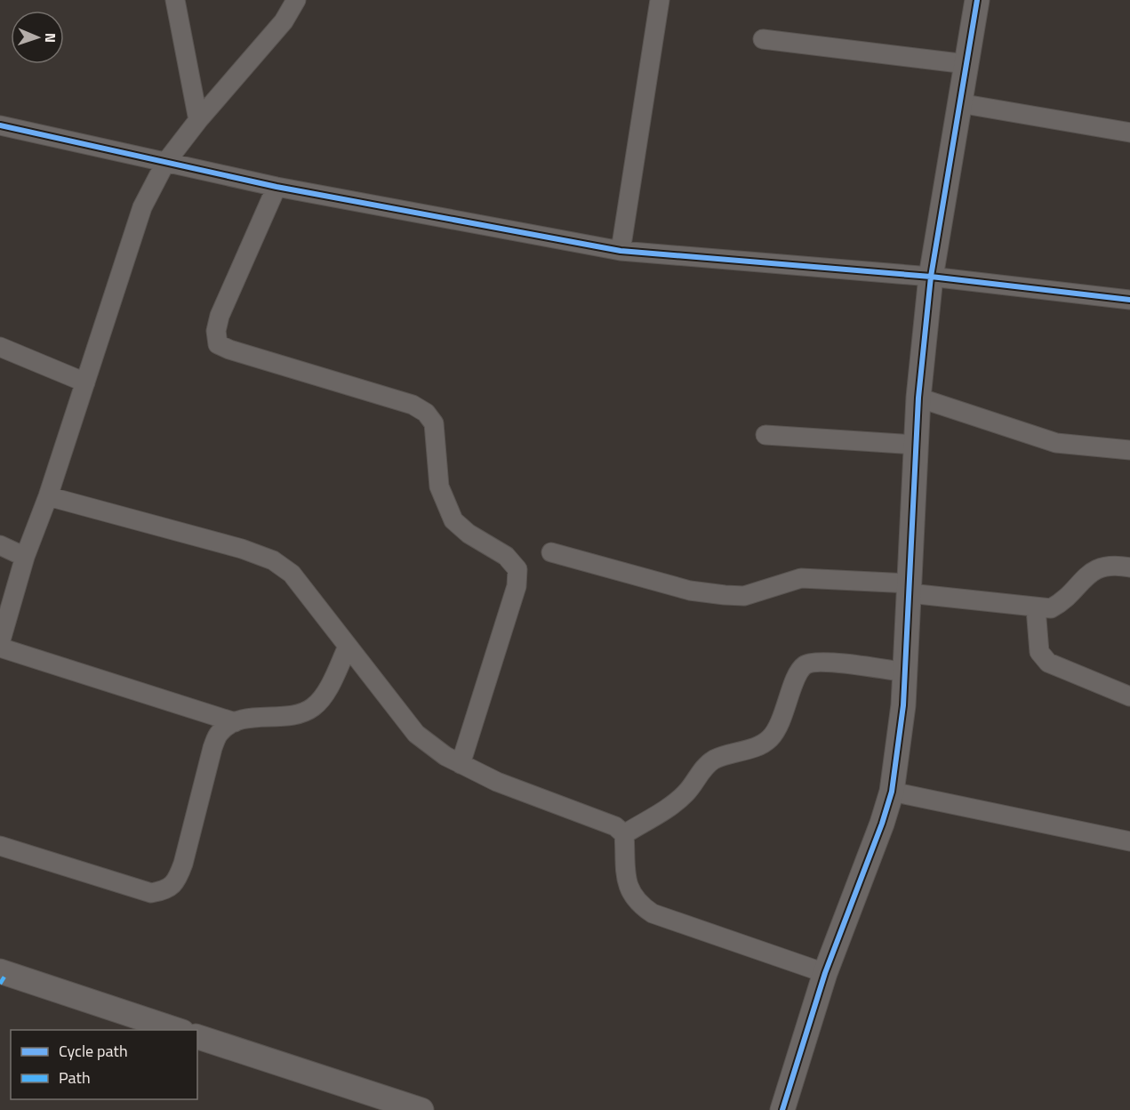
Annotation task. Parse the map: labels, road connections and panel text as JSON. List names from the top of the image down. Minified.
{"legend":["Cycle path","Path"],"north":"right"}
